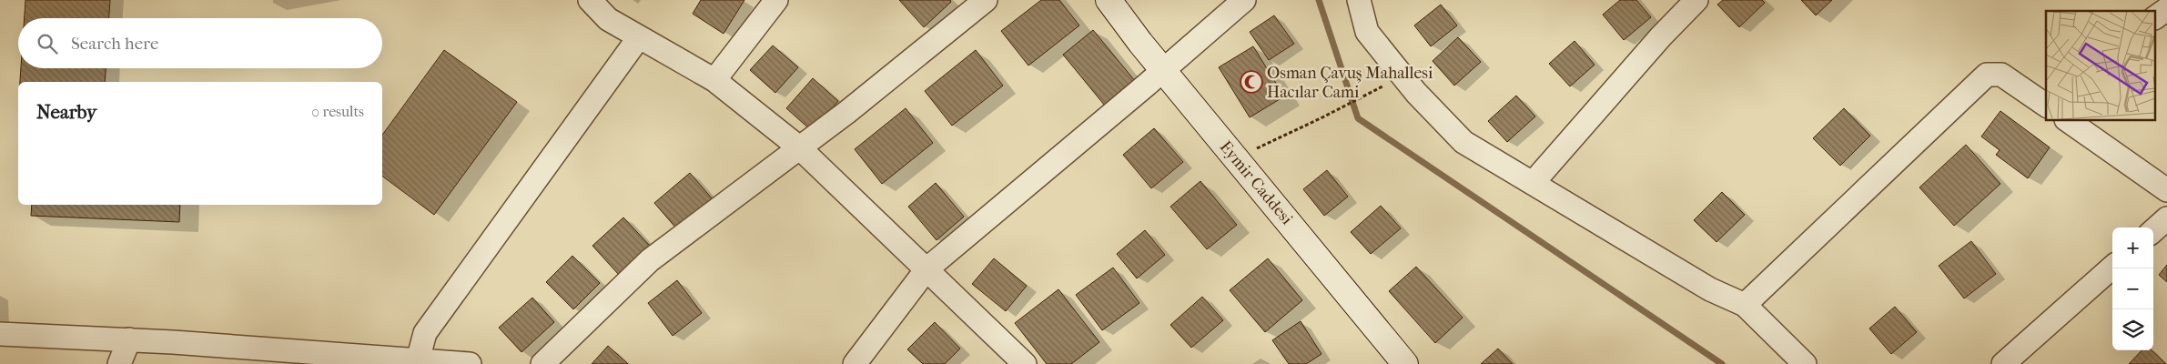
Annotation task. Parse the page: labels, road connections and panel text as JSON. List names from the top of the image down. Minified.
{"streets":{"main road":["Eymir Caddesi"]},"places":{"mosque":["Osman Çavuş Mahallesi Hacılar Cami"]},"page":{"search":"Search here","heading":["Nearby","0 results"],"map_buttons":["+","−"]}}
